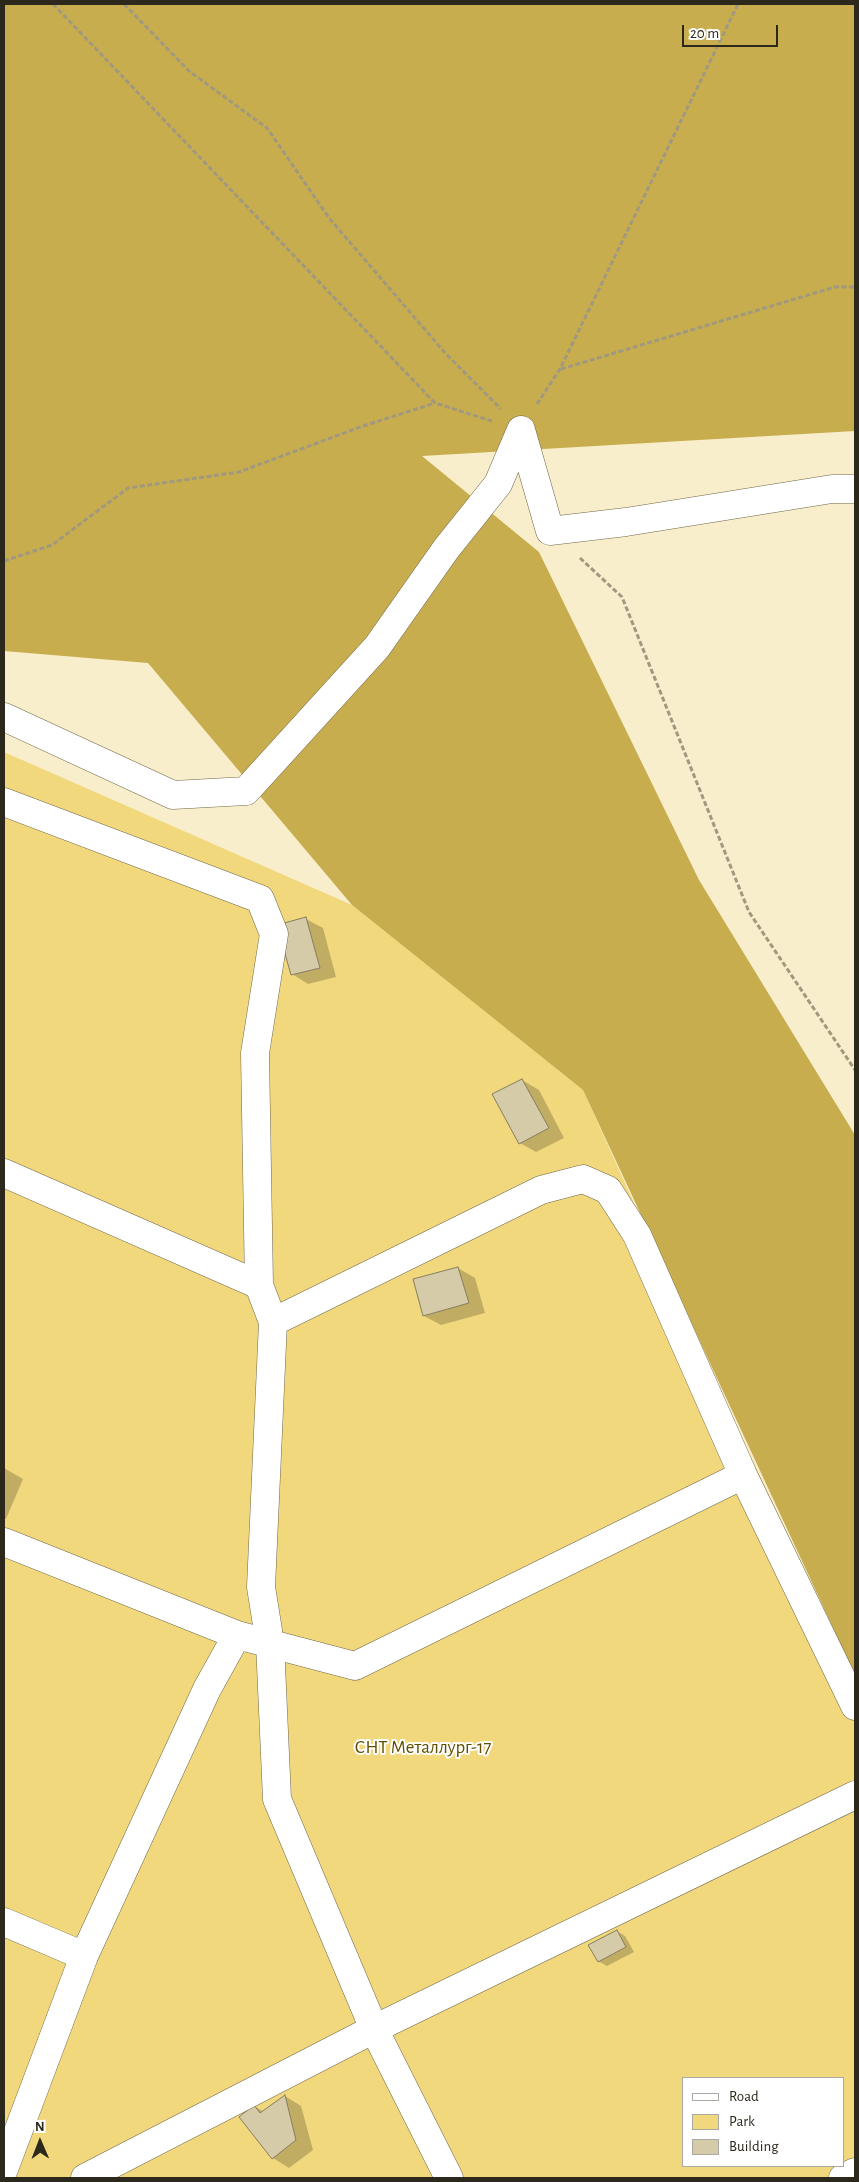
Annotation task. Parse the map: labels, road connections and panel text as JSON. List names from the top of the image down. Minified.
{"parks":["СНТ Металлург-17"],"legend":["Road","Park","Building"],"scale_bar":"20 m","north":"top"}
